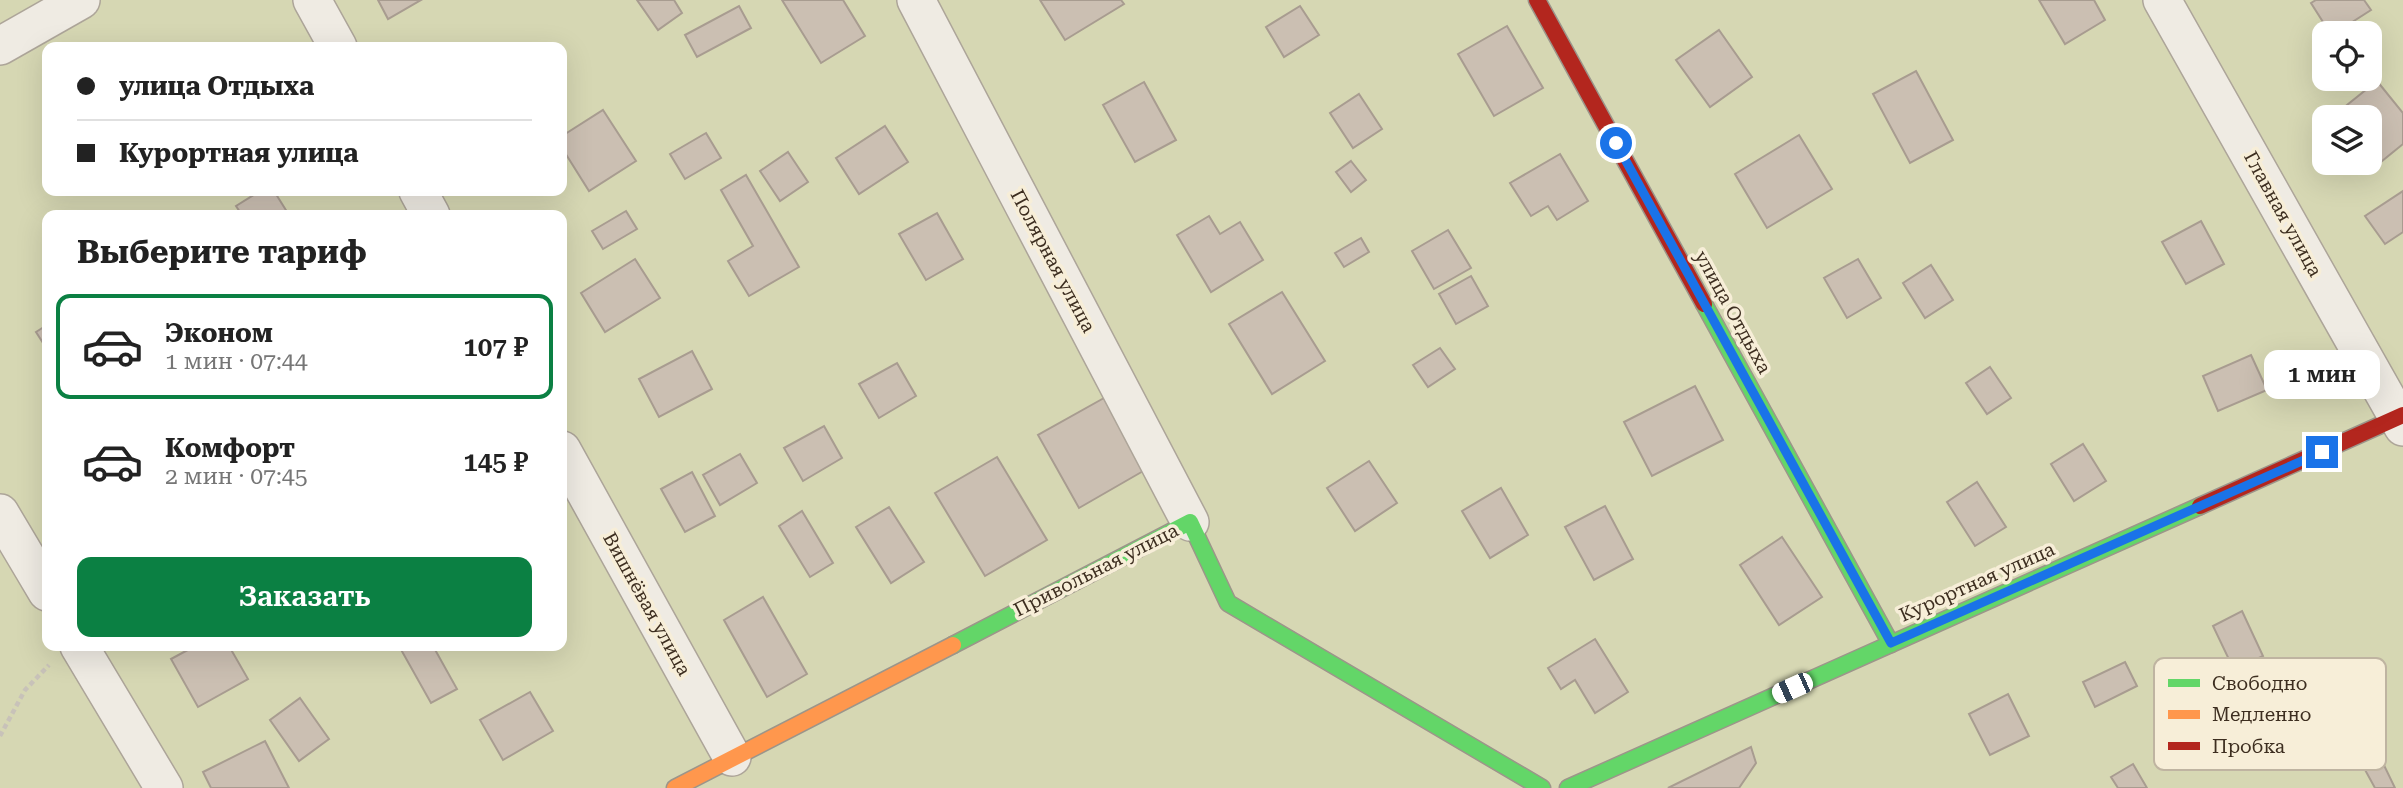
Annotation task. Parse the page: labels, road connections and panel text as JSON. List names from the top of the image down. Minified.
{"streets":{"street":["Главная улица","Полярная улица","улица Отдыха","Привольная улица","Курортная улица","Вишнёвая улица"]},"crossings":[["Главная улица","Курортная улица"],["Полярная улица","Привольная улица"],["улица Отдыха","Курортная улица"],["Привольная улица","Вишнёвая улица"]],"legend":["Свободно","Медленно","Пробка"],"page":{"banner":["улица Отдыха","Курортная улица"],"heading":"Выберите тариф","list":[{"name":"Эконом","note":"1 мин · 07:44","value":"107 ₽"},{"name":"Комфорт","note":"2 мин · 07:45","value":"145 ₽"}],"bubble":"1 мин","buttons":"Заказать"}}
